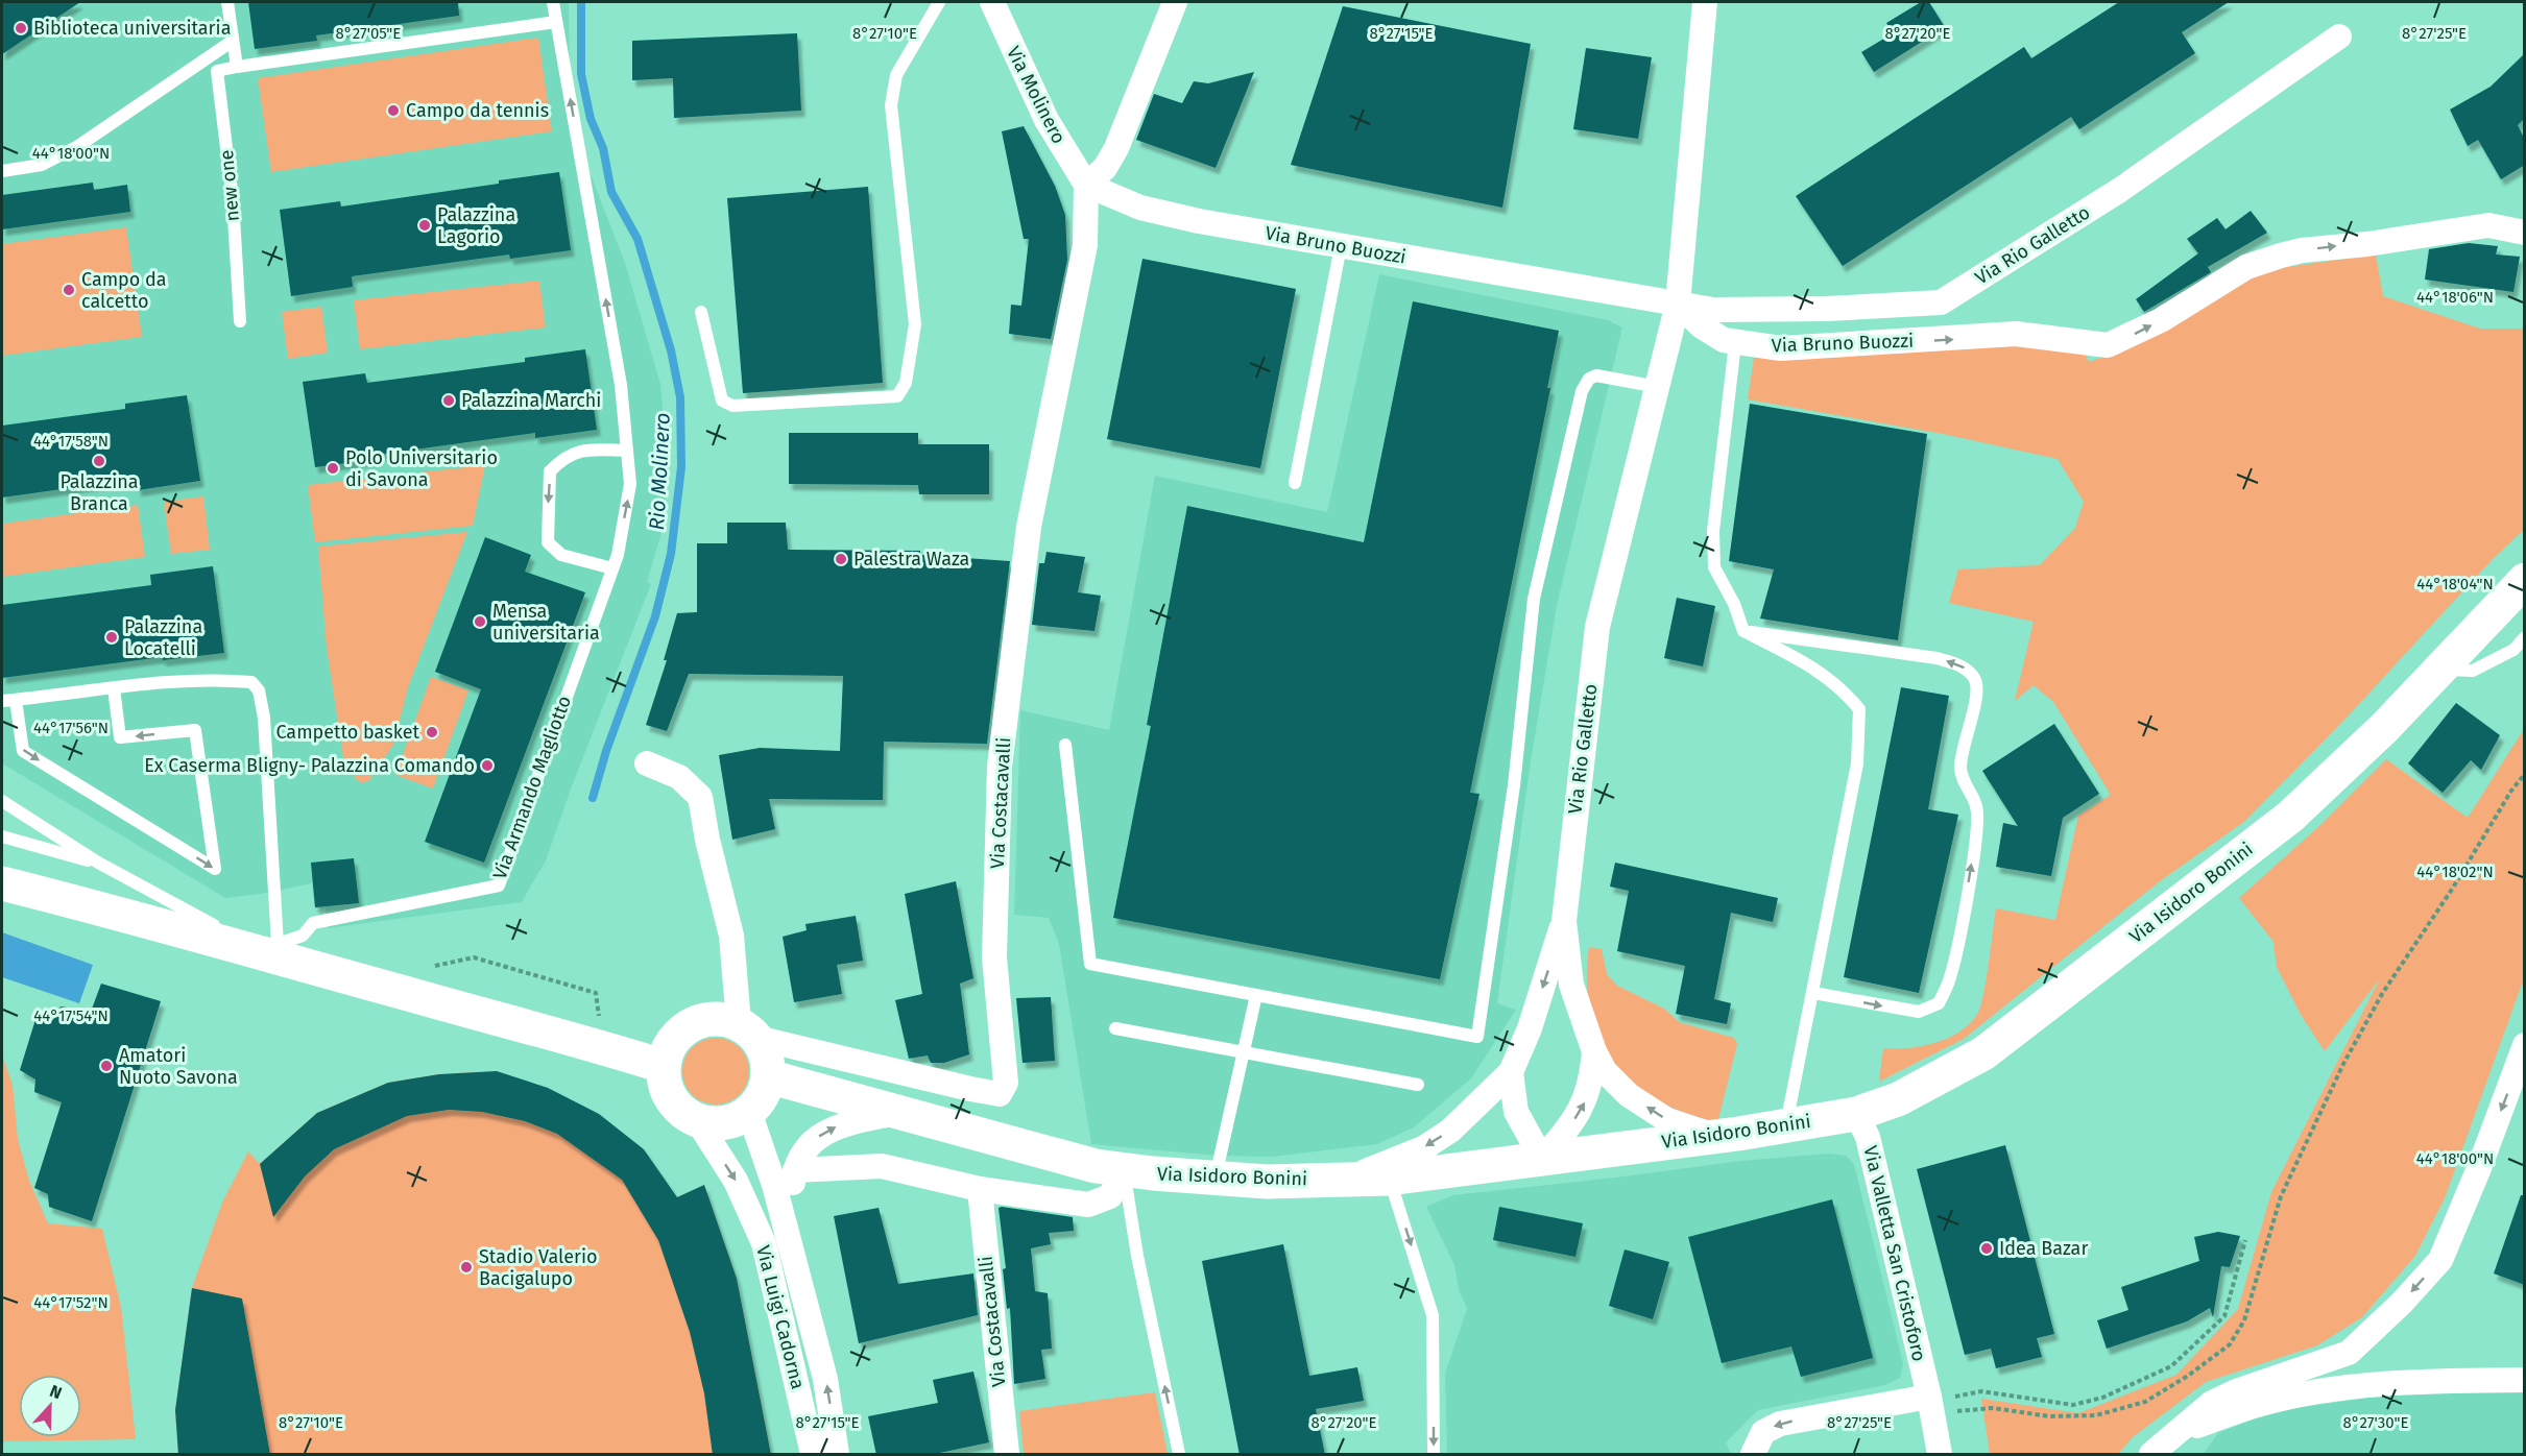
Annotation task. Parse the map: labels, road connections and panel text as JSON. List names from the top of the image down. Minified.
{"streets":{"street":["Via Molinero","Via Bruno Buozzi","Via Rio Galletto","Via Costacavalli","Via Isidoro Bonini","Via Valletta San Cristoforo","Via Luigi Cadorna"],"lane":["new one","Via Armando Magliotto"]},"crossings":[["Via Molinero","Via Bruno Buozzi"],["Via Molinero","Via Costacavalli"],["Via Bruno Buozzi","Via Rio Galletto"],["Via Bruno Buozzi","Via Costacavalli"],["Via Rio Galletto","Via Isidoro Bonini"],["Via Costacavalli","Via Isidoro Bonini"],["Via Costacavalli","Via Luigi Cadorna"],["Via Isidoro Bonini","Via Valletta San Cristoforo"],["Via Isidoro Bonini","Via Luigi Cadorna"]],"one_way":["Via Bruno Buozzi"],"water":["Rio Molinero"],"places":["Biblioteca universitaria","Campo da tennis","Palazzina Lagorio","Campo da calcetto","Palazzina Marchi","Palazzina Branca","Polo Universitario di Savona","Palestra Waza","Mensa universitaria","Palazzina Locatelli","Campetto basket","Ex Caserma Bligny- Palazzina Comando","Amatori Nuoto Savona","Idea Bazar","Stadio Valerio Bacigalupo"],"north":"top","coordinates":["8°27'05\"E","8°27'10\"E","8°27'15\"E","8°27'20\"E","8°27'25\"E","44°18'00\"N","44°18'06\"N","44°17'58\"N","44°18'04\"N","44°17'56\"N","44°18'02\"N","44°17'54\"N","44°17'52\"N","8°27'30\"E"]}
